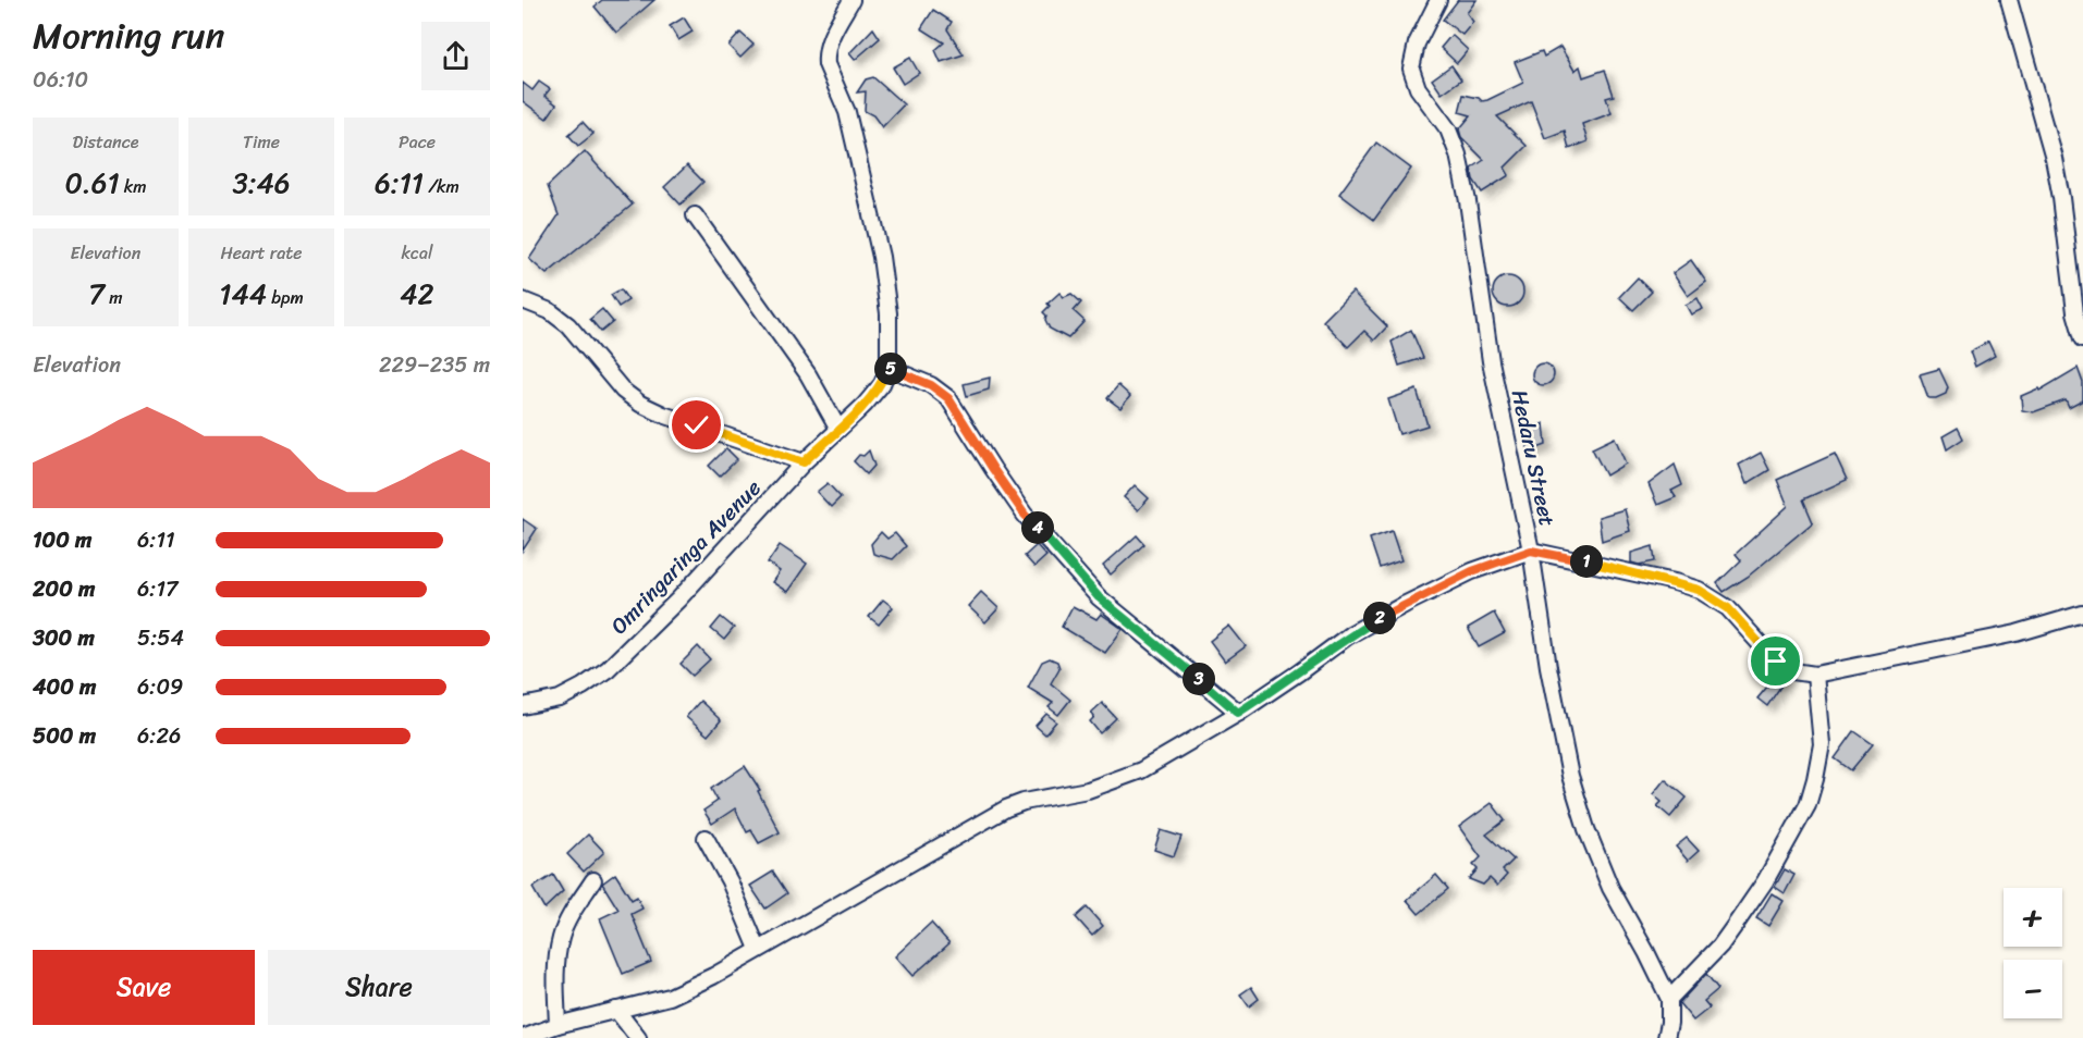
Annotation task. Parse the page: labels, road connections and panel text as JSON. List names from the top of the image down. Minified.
{"streets":{"street":["Hedaru Street","Omringaringa Avenue"]},"page":{"heading":["Morning run","06:10"],"stats":[["Distance","0.61 km"],["Time","3:46"],["Pace","6:11 /km"],["Elevation","7 m"],["Heart rate","144 bpm"],["kcal","42"]],"chart":["Elevation","229–235 m"],"pins":["5","4","1","2","3"],"list":[{"name":"100 m","note":"6:11"},{"name":"200 m","note":"6:17"},{"name":"300 m","note":"5:54"},{"name":"400 m","note":"6:09"},{"name":"500 m","note":"6:26"}],"map_buttons":["+","−"],"buttons":["Save","Share"]}}
